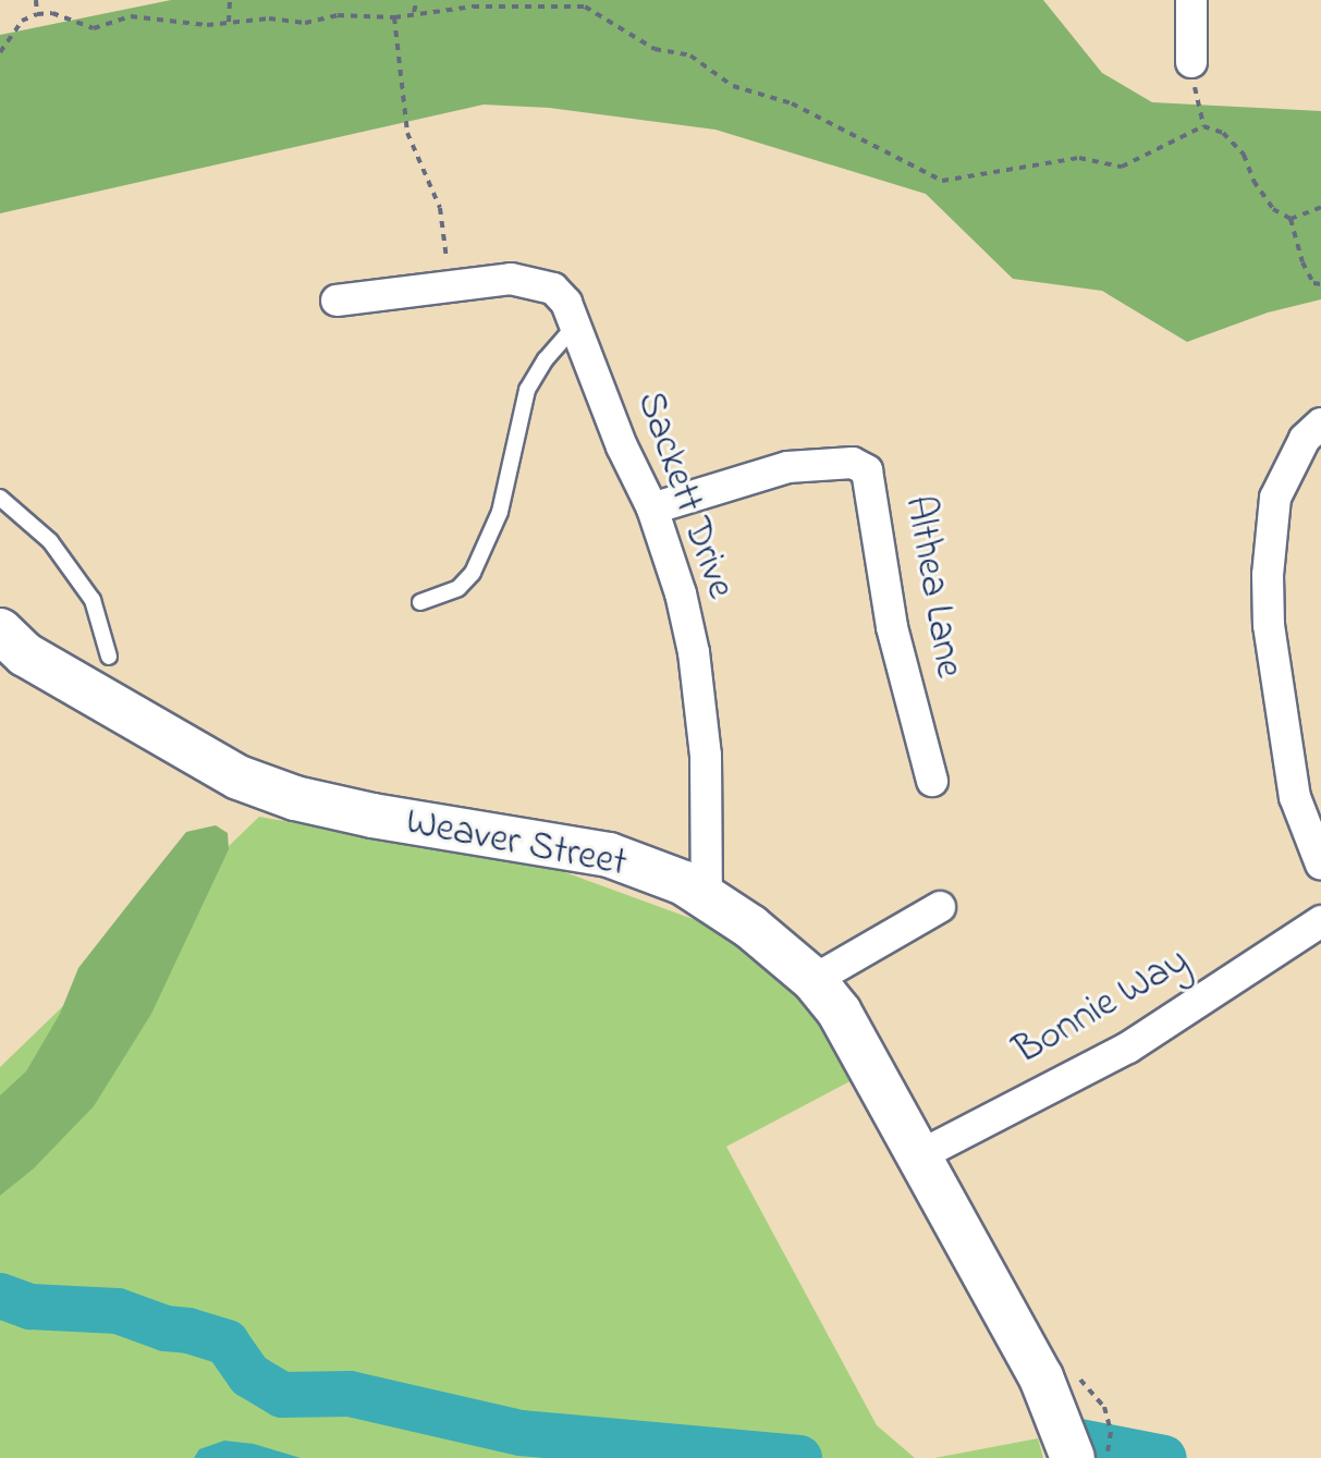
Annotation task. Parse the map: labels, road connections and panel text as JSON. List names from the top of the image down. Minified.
{"streets":{"main road":["Weaver Street"],"street":["Sackett Drive","Althea Lane","Bonnie Way"]},"crossings":[["Sackett Drive","Althea Lane"],["Sackett Drive","Weaver Street"],["Weaver Street","Bonnie Way"]]}
